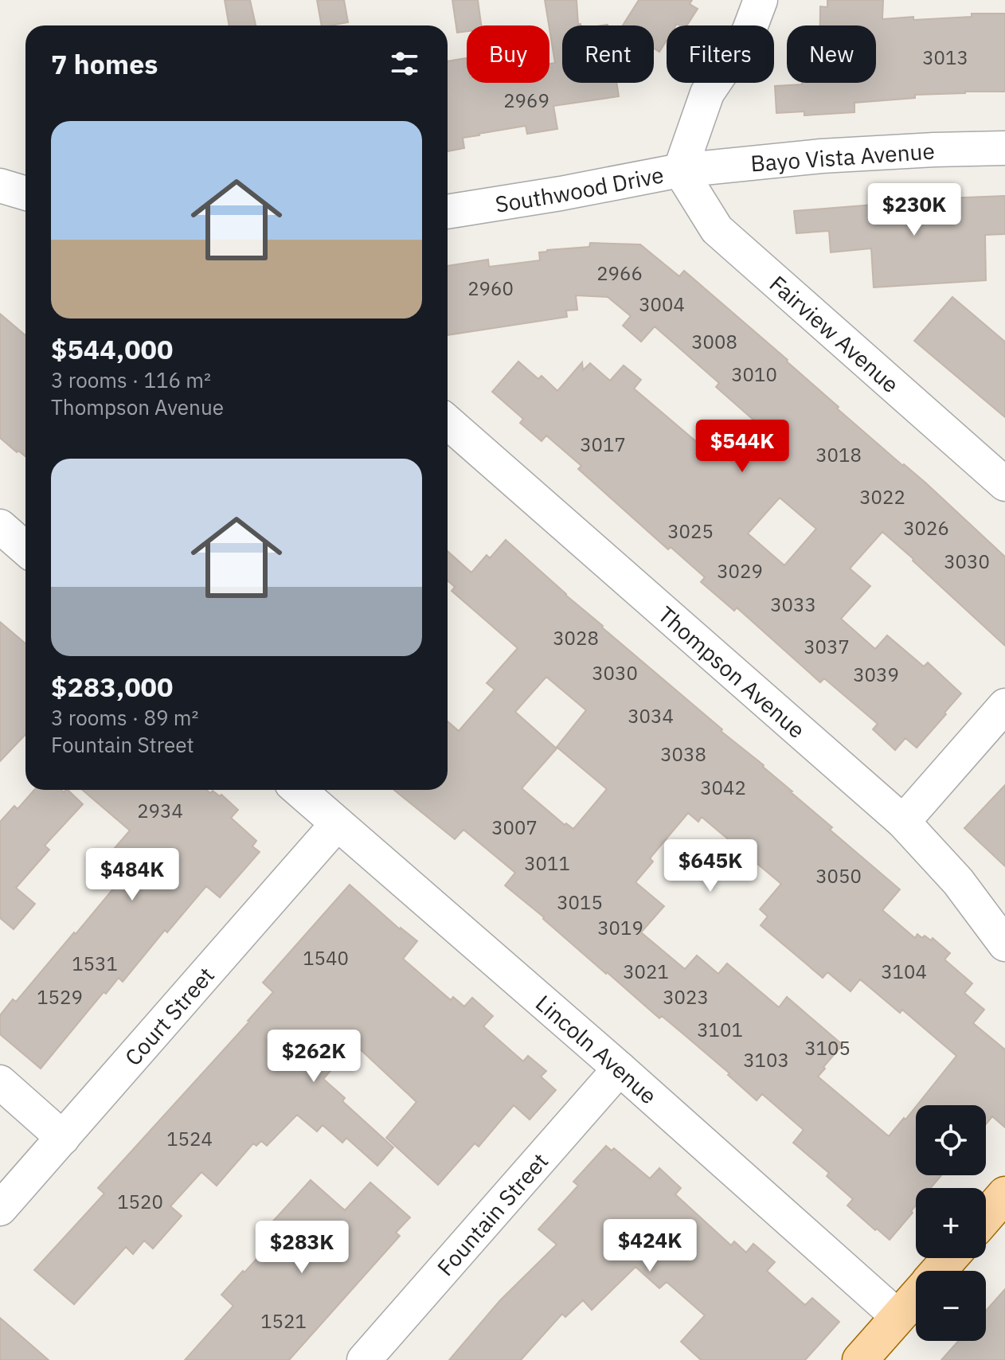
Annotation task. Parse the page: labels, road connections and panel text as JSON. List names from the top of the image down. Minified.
{"streets":{"street":["Bayo Vista Avenue","Southwood Drive","Fairview Avenue","Thompson Avenue","Court Street","Lincoln Avenue","Fountain Street"]},"crossings":[["Bayo Vista Avenue","Southwood Drive"],["Bayo Vista Avenue","Fairview Avenue"],["Southwood Drive","Fairview Avenue"],["Court Street","Lincoln Avenue"],["Lincoln Avenue","Fountain Street"]],"house_numbers":["3013","2969","2966","2960","3004","3008","3010","3017","3018","3022","3026","3025","3030","3029","3033","3028","3037","3030","3039","3034","3038","3042","2934","3007","3011","3050","3015","3019","1540","1531","3021","3104","1529","3023","3101","3105","3103","1524","1520","1521"],"page":{"chip":["Buy","Rent","Filters","New"],"heading":"7 homes","list":[{"name":"$544,000","note":"3 rooms · 116 m² · Thompson Avenue"},{"name":"$283,000","note":"3 rooms · 89 m² · Fountain Street"}],"price":["$230K","$544K","$645K","$484K","$262K","$424K","$283K"],"map_buttons":["+","−"]}}
